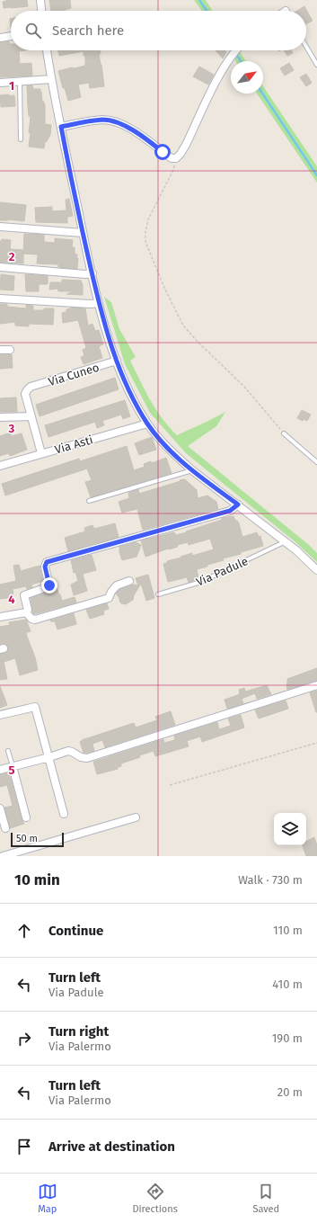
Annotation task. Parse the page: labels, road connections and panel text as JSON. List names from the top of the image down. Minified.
{"streets":{"street":["Via Cuneo","Via Asti"],"lane":["Via Padule"]},"scale_bar":"50 m","north":"top right","page":{"search":"Search here","scale":"50 m","heading":["10 min","Walk · 730 m"],"list":[["Continue","110 m"],["Turn left","Via Padule","410 m"],["Turn right","Via Palermo","190 m"],["Turn left","Via Palermo","20 m"],"Arrive at destination"],"nav":["Map","Directions","Saved"]},"grid":{"rows":["1","2","3","4","5"]}}
